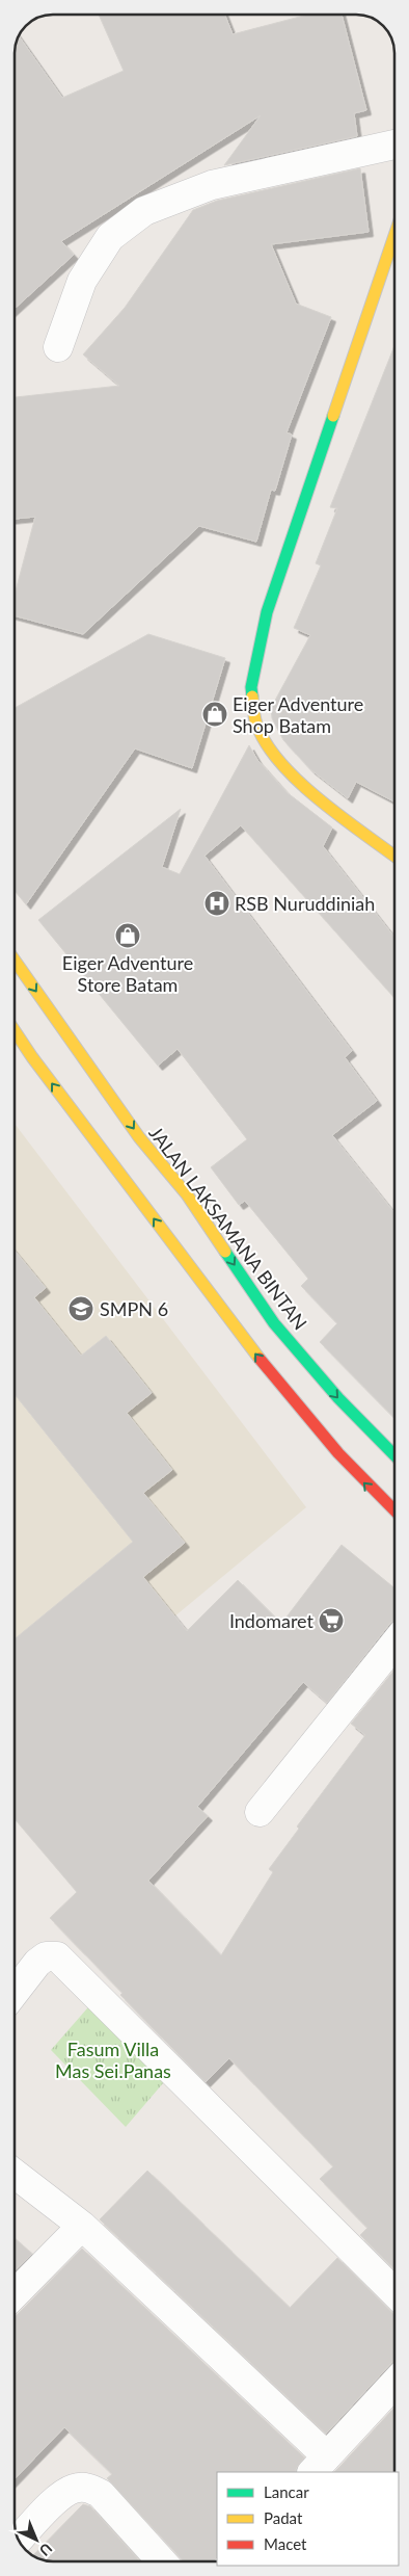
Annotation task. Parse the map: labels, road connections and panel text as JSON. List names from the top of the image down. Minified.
{"streets":{"main road":["JALAN LAKSAMANA BINTAN"]},"parks":["Fasum Villa Mas Sei.Panas"],"places":{"shop":["Eiger Adventure Shop Batam","Eiger Adventure Store Batam"],"hospital":["RSB Nuruddiniah"],"school or university":["SMPN 6"],"supermarket":["Indomaret"]},"legend":["Lancar","Padat","Macet"],"north":"bottom right"}
